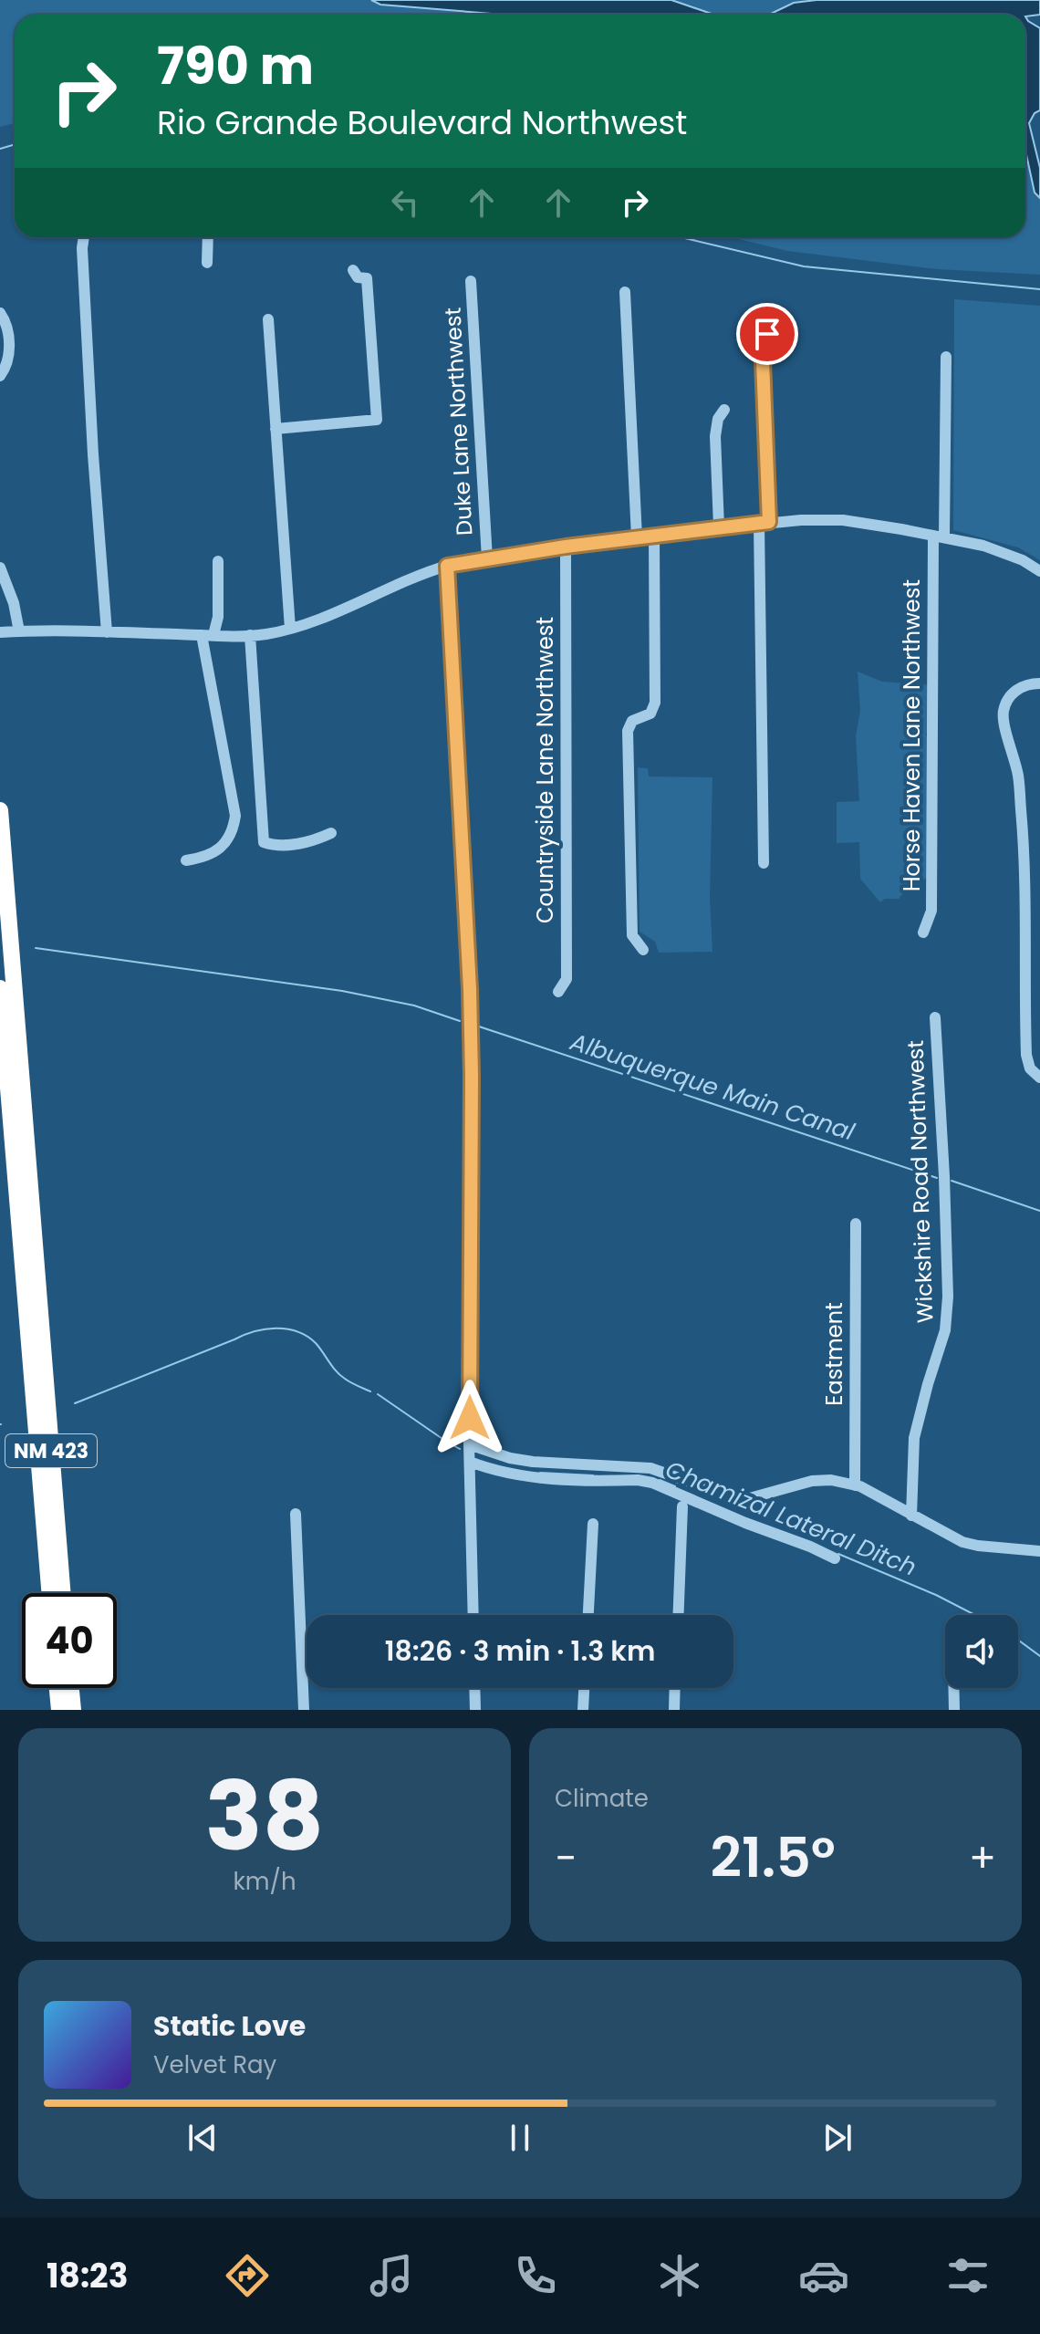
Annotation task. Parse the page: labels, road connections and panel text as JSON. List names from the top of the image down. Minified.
{"streets":{"highway":["NM 423"],"street":["Duke Lane Northwest","Horse Haven Lane Northwest","Countryside Lane Northwest","Wickshire Road Northwest","Eastment"]},"water":["Albuquerque Main Canal","Chamizal Lateral Ditch"],"page":{"turn":["790 m","Rio Grande Boulevard Northwest"],"limit":"40","trip":"18:26 · 3 min · 1.3 km","tile":[["38","km/h"],"Climate"],"heat":["−","21.5°","+"],"song":["Static Love","Velvet Ray"],"tabs":"18:23"}}
